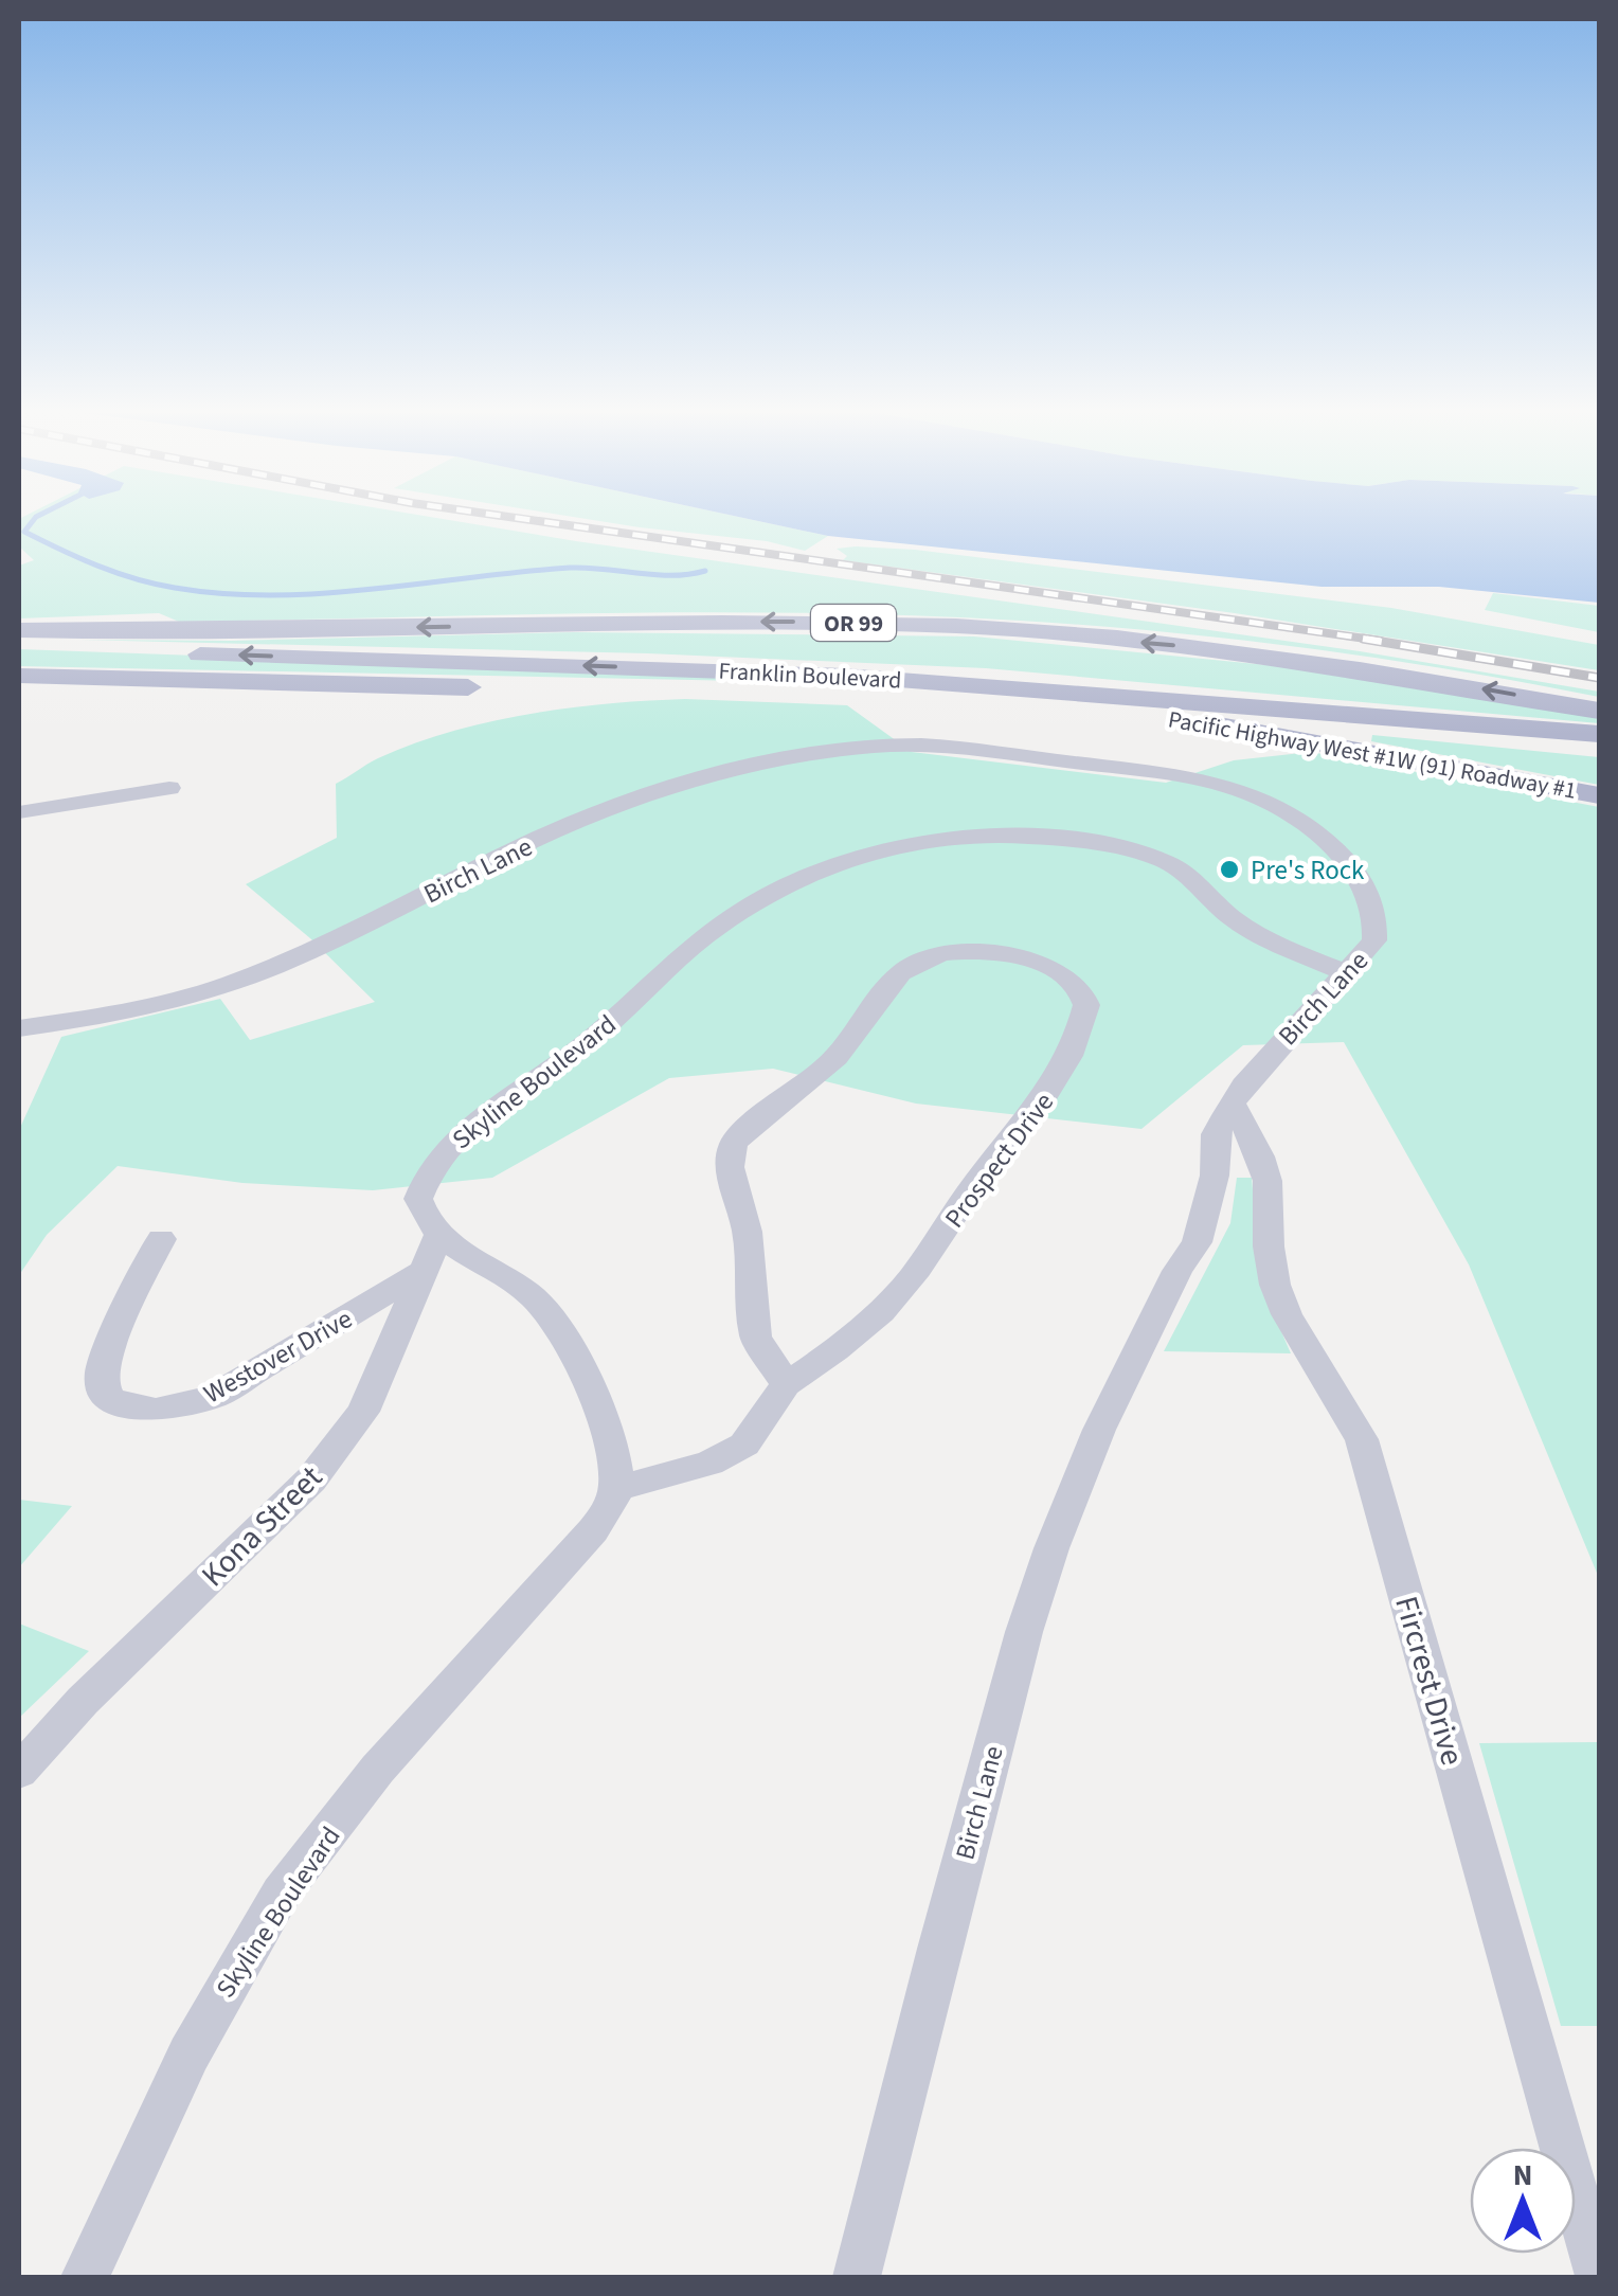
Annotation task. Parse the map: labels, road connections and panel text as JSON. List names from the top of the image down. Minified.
{"streets":{"main road":["OR 99","Franklin Boulevard","Pacific Highway West #1W (91) Roadway #1"],"street":["Birch Lane","Skyline Boulevard","Prospect Drive","Westover Drive","Kona Street","Fircrest Drive"]},"crossings":[["Franklin Boulevard","Pacific Highway West #1W (91) Roadway #1"],["Birch Lane","Skyline Boulevard"],["Birch Lane","Fircrest Drive"],["Skyline Boulevard","Prospect Drive"],["Skyline Boulevard","Kona Street"],["Westover Drive","Kona Street"]],"places":["Pre's Rock"],"north":"top"}
